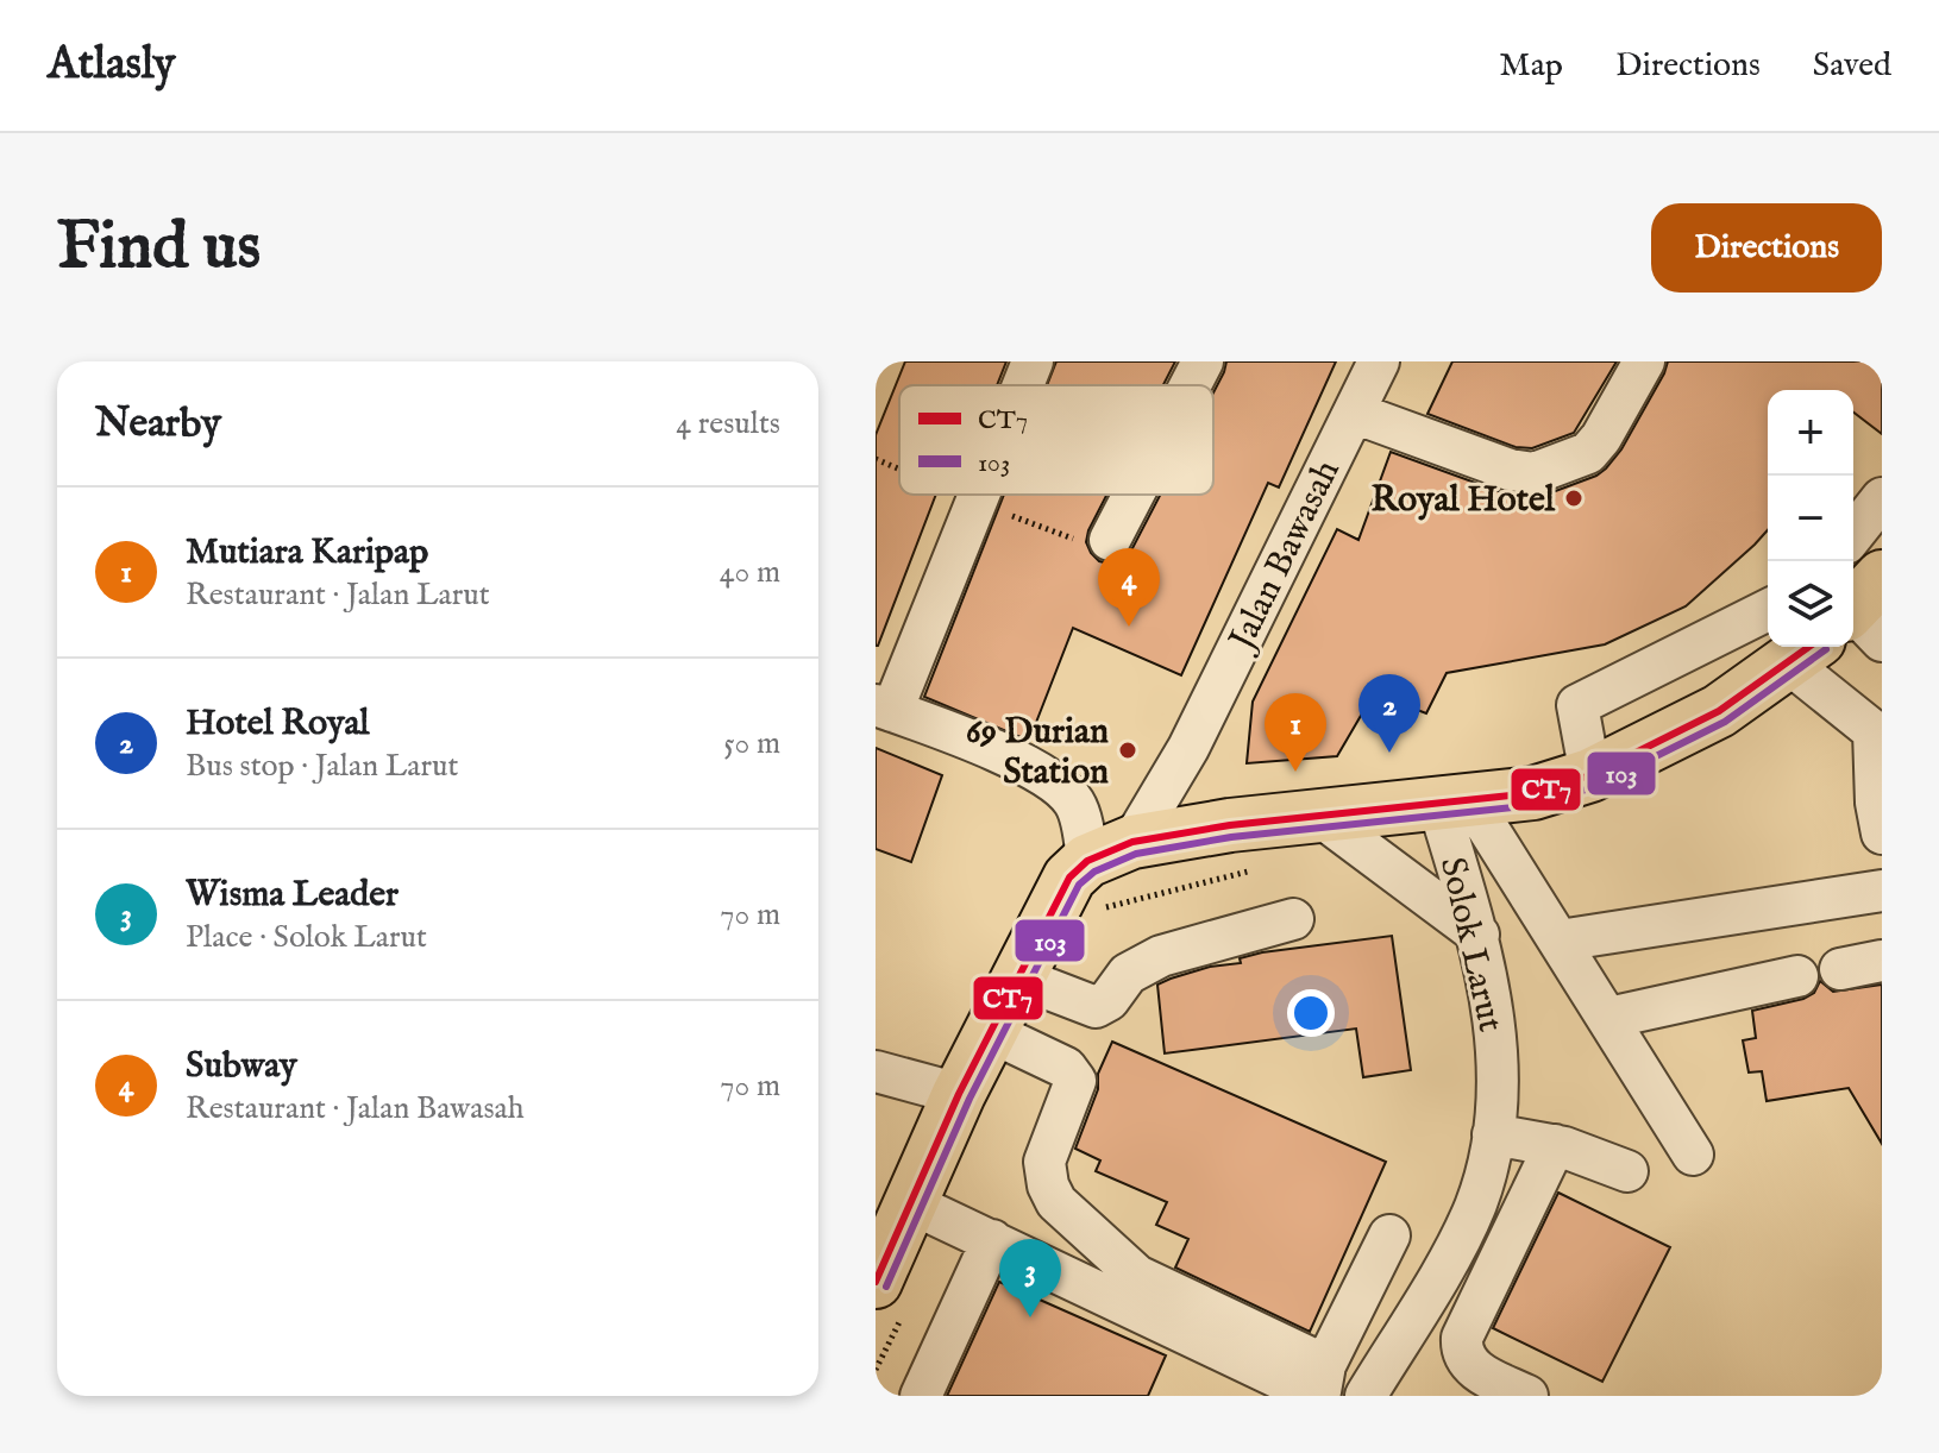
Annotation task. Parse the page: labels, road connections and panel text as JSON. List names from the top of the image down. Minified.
{"streets":{"street":["Jalan Bawasah","Solok Larut"]},"places":["Royal Hotel","69 Durian Station"],"lines":["transit line CT7","transit line 103"],"legend":["CT7","103"],"page":{"header":"Atlasly","nav":["Map","Directions","Saved"],"buttons":"Directions","title":"Find us","heading":["Nearby","4 results"],"map_buttons":["+","−"],"list":[{"mark":"1","name":"Mutiara Karipap","note":"Restaurant · Jalan Larut","value":"40 m"},{"mark":"2","name":"Hotel Royal","note":"Bus stop · Jalan Larut","value":"50 m"},{"mark":"3","name":"Wisma Leader","note":"Place · Solok Larut","value":"70 m"},{"mark":"4","name":"Subway","note":"Restaurant · Jalan Bawasah","value":"70 m"}],"pins":["4","2","1","3"]}}
